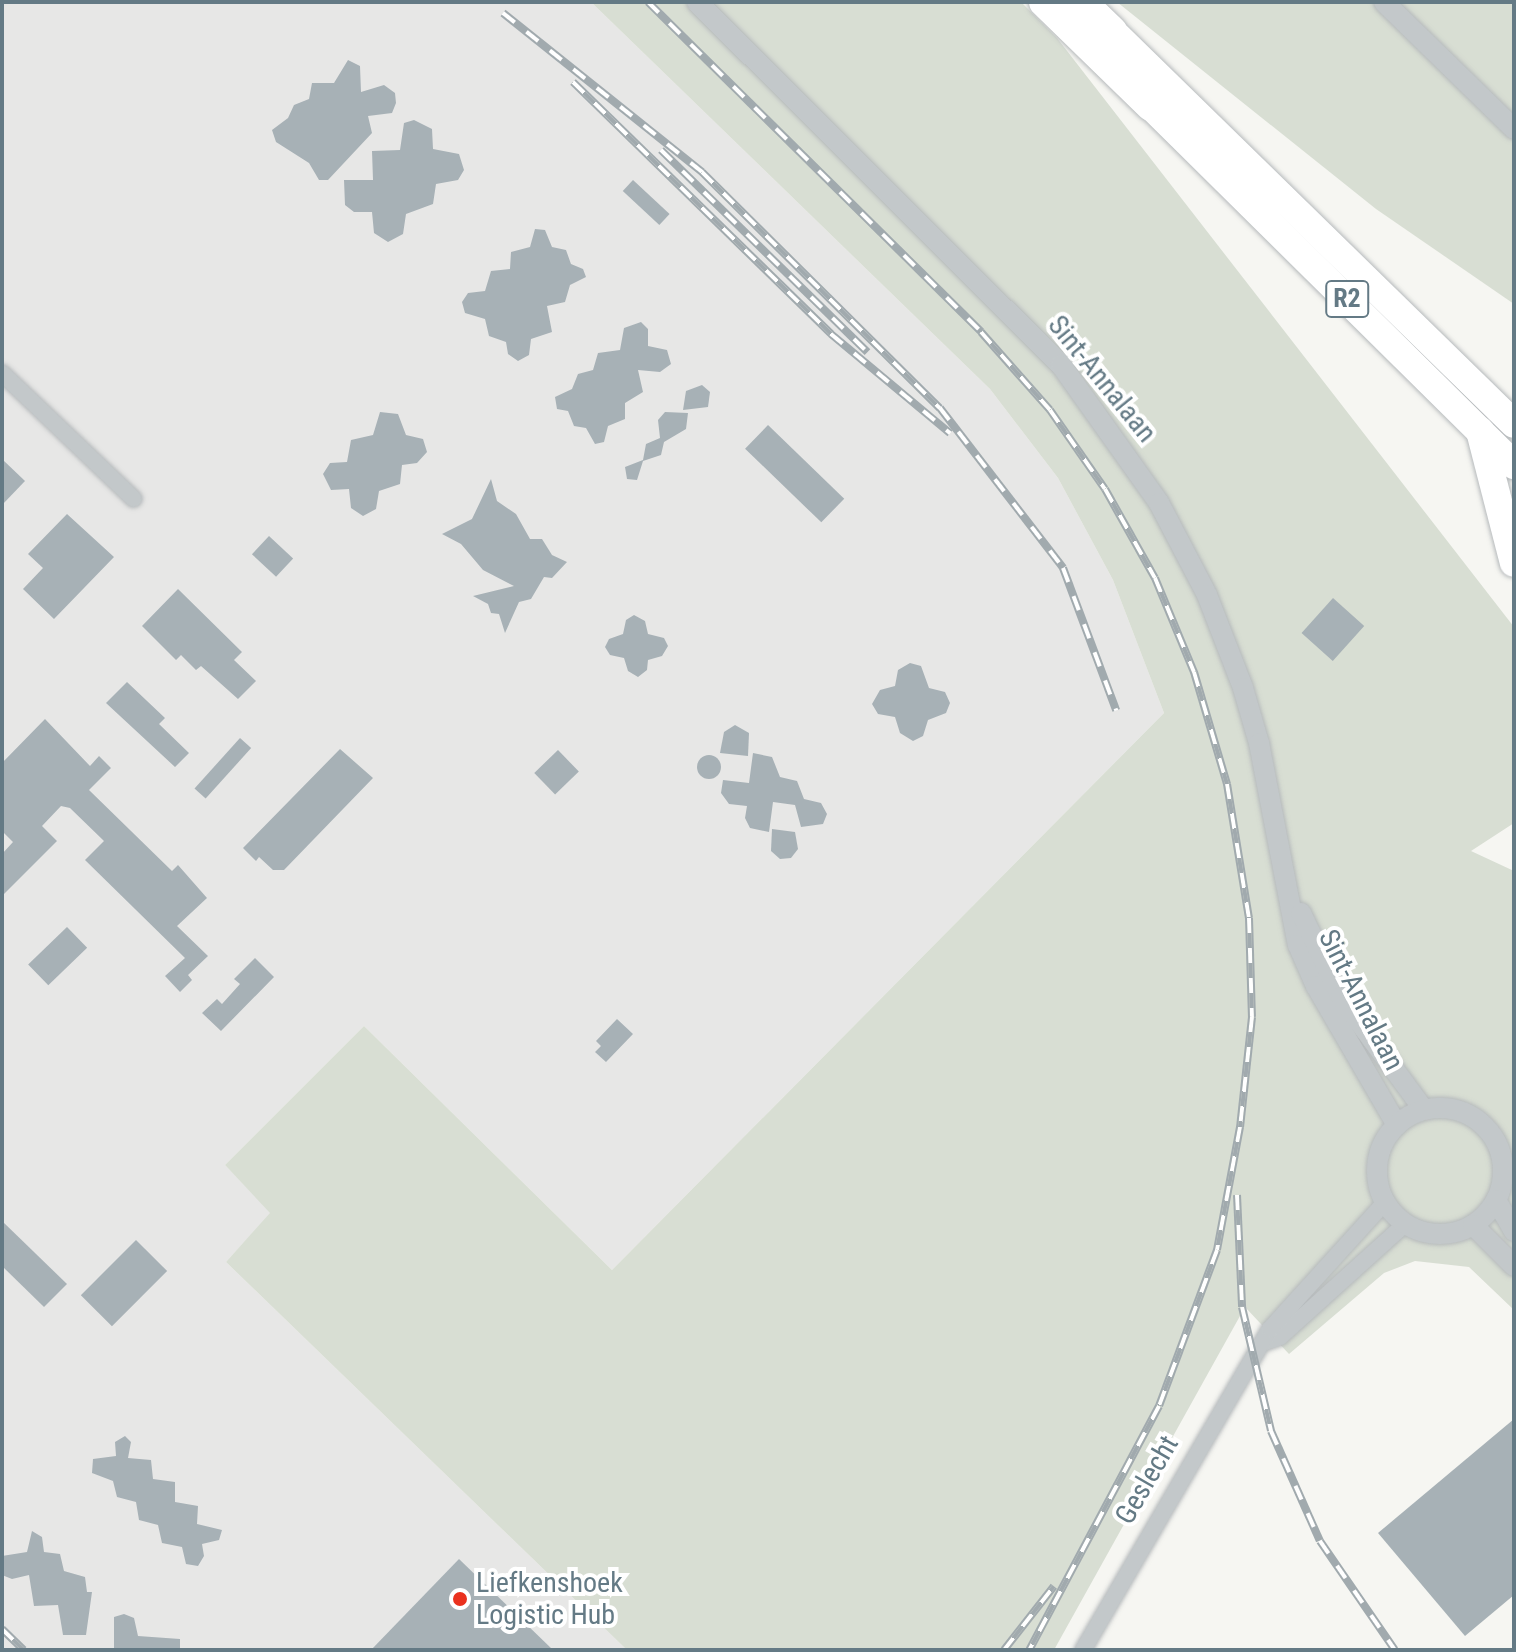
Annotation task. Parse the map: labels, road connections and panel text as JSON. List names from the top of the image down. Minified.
{"streets":{"highway":["R2"],"street":["Sint-Annalaan","Geslecht"]},"crossings":[["Sint-Annalaan","Geslecht"]],"places":["Liefkenshoek Logistic Hub"]}
